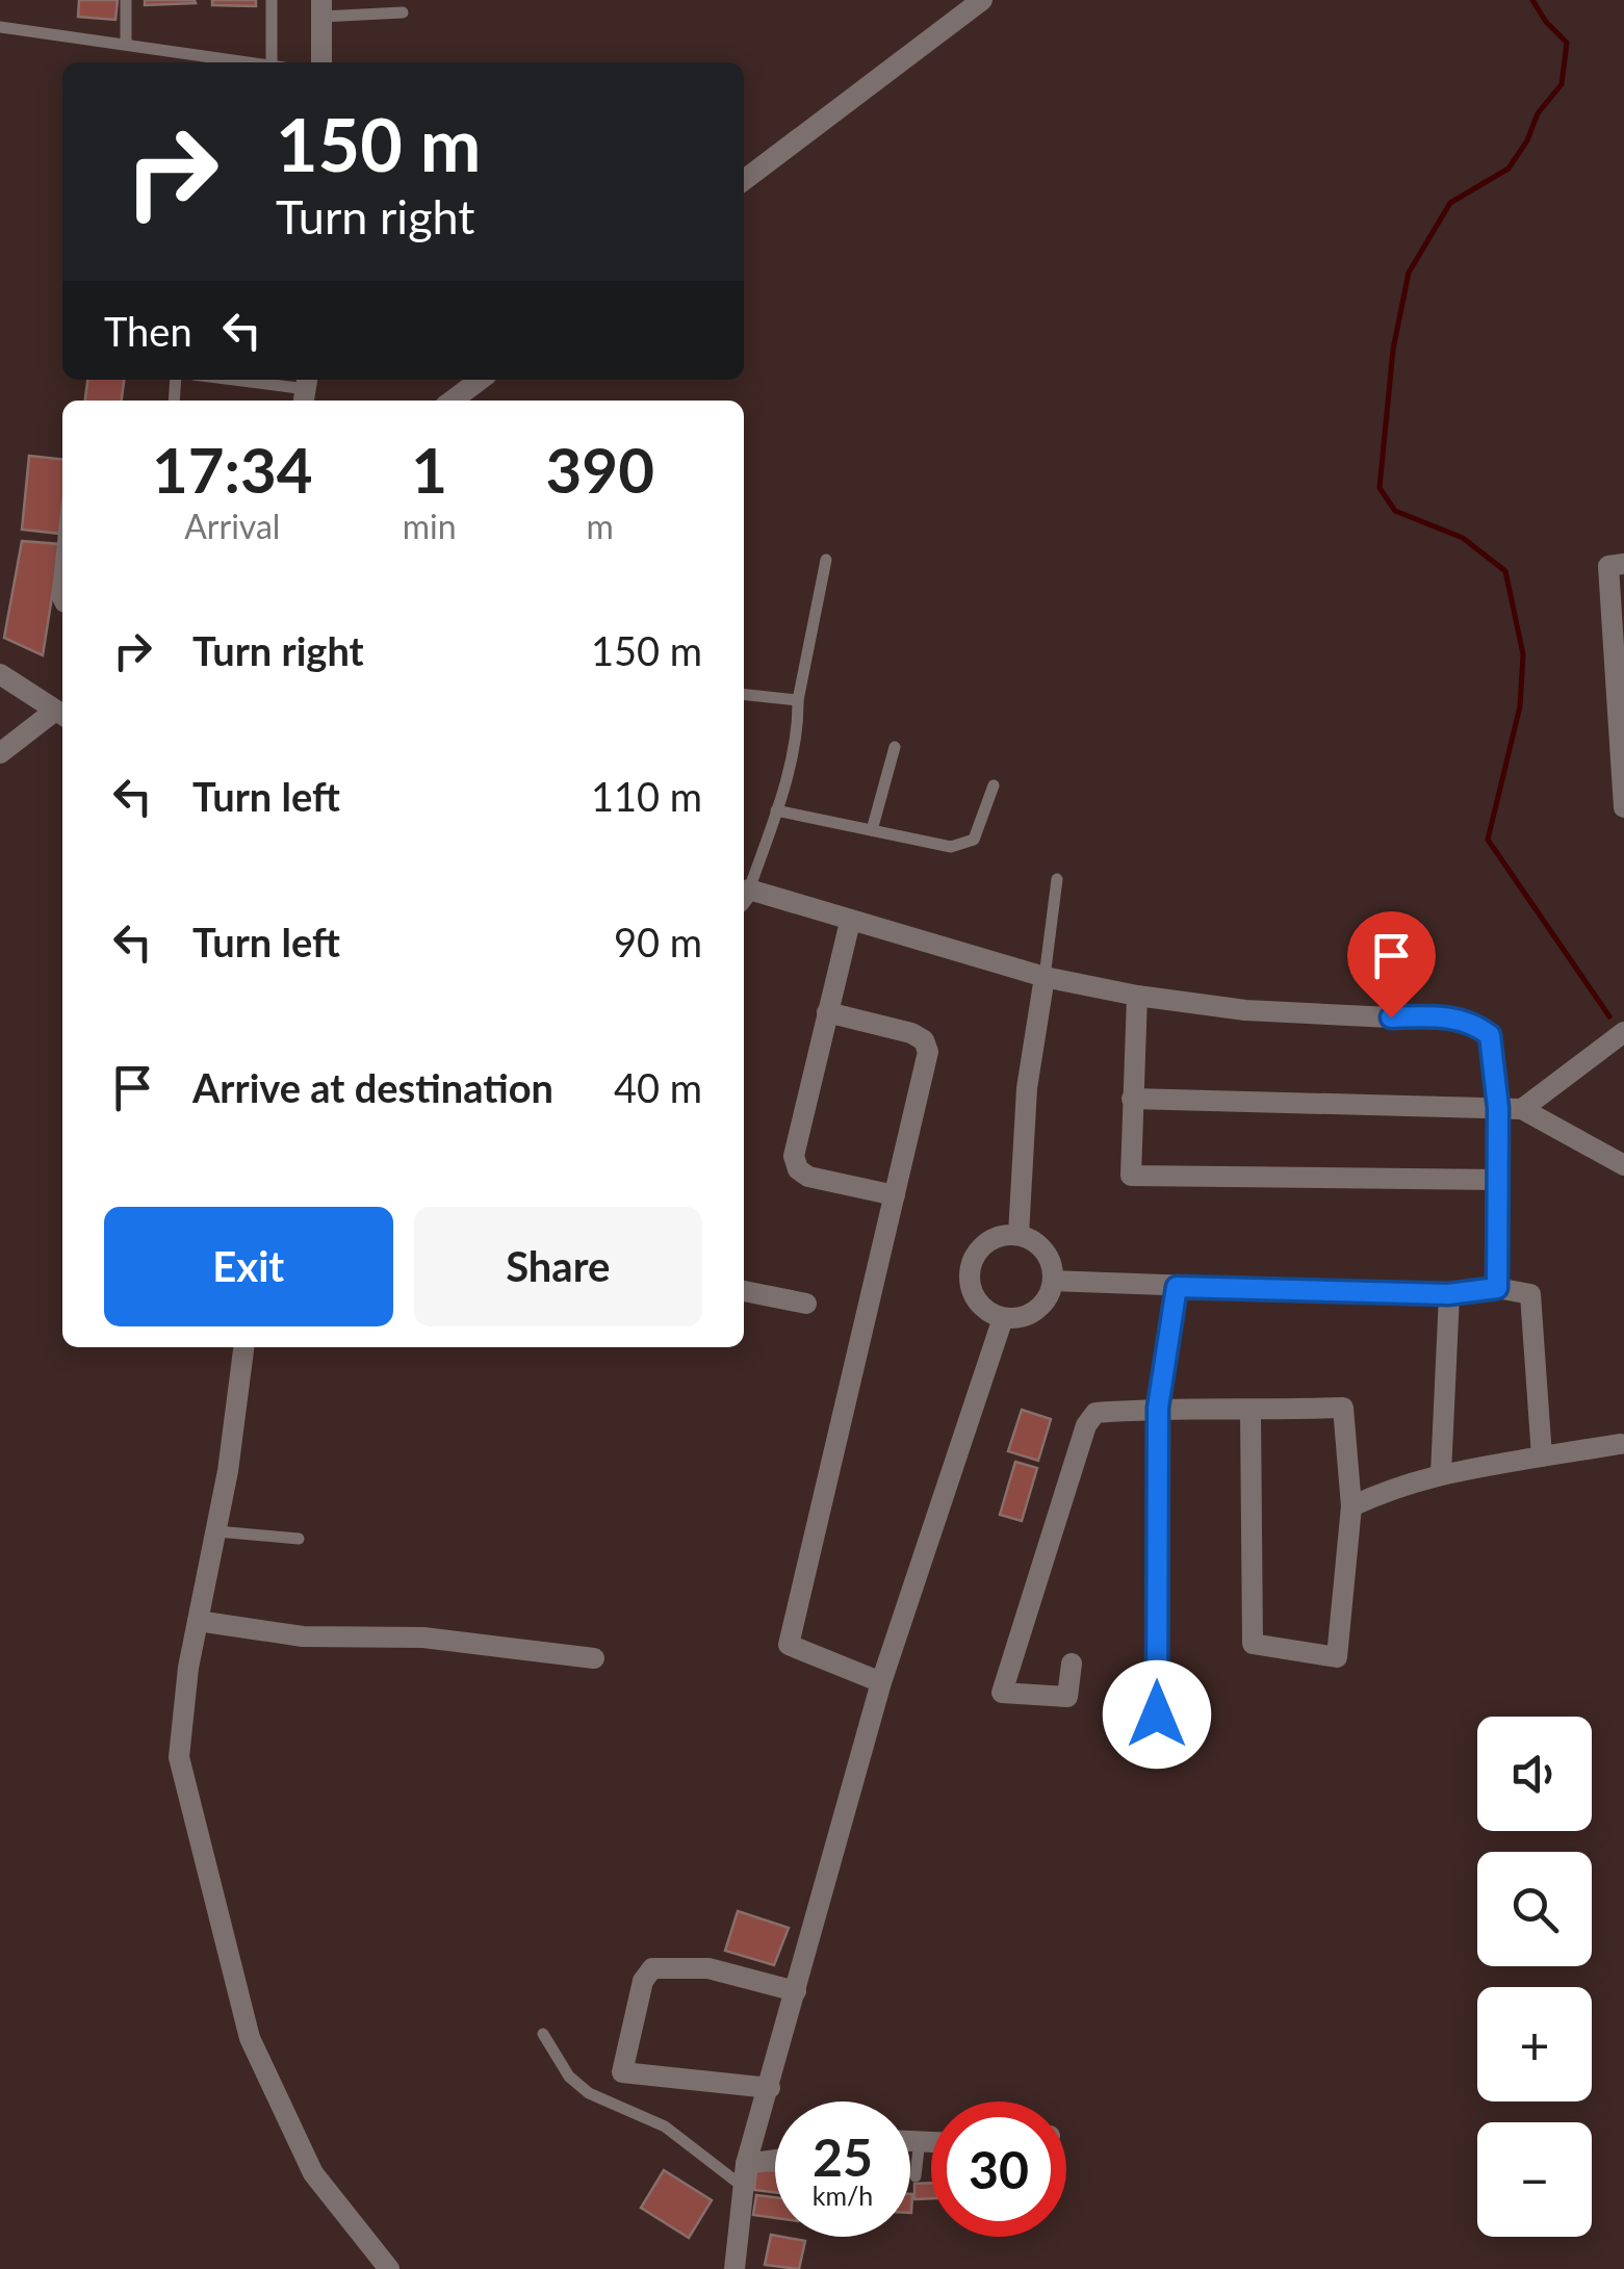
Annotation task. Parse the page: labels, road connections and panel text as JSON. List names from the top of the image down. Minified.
{"page":{"turn":["150 m","Turn right"],"then":"Then","eta":["17:34","Arrival","1","min","390","m"],"list":[{"name":"Turn right","value":"150 m"},{"name":"Turn left","value":"110 m"},{"name":"Turn left","value":"90 m"},{"name":"Arrive at destination","value":"40 m"}],"buttons":["Exit","Share"],"map_buttons":["+","−"],"speed":"25 km/h","limit":"30"}}
